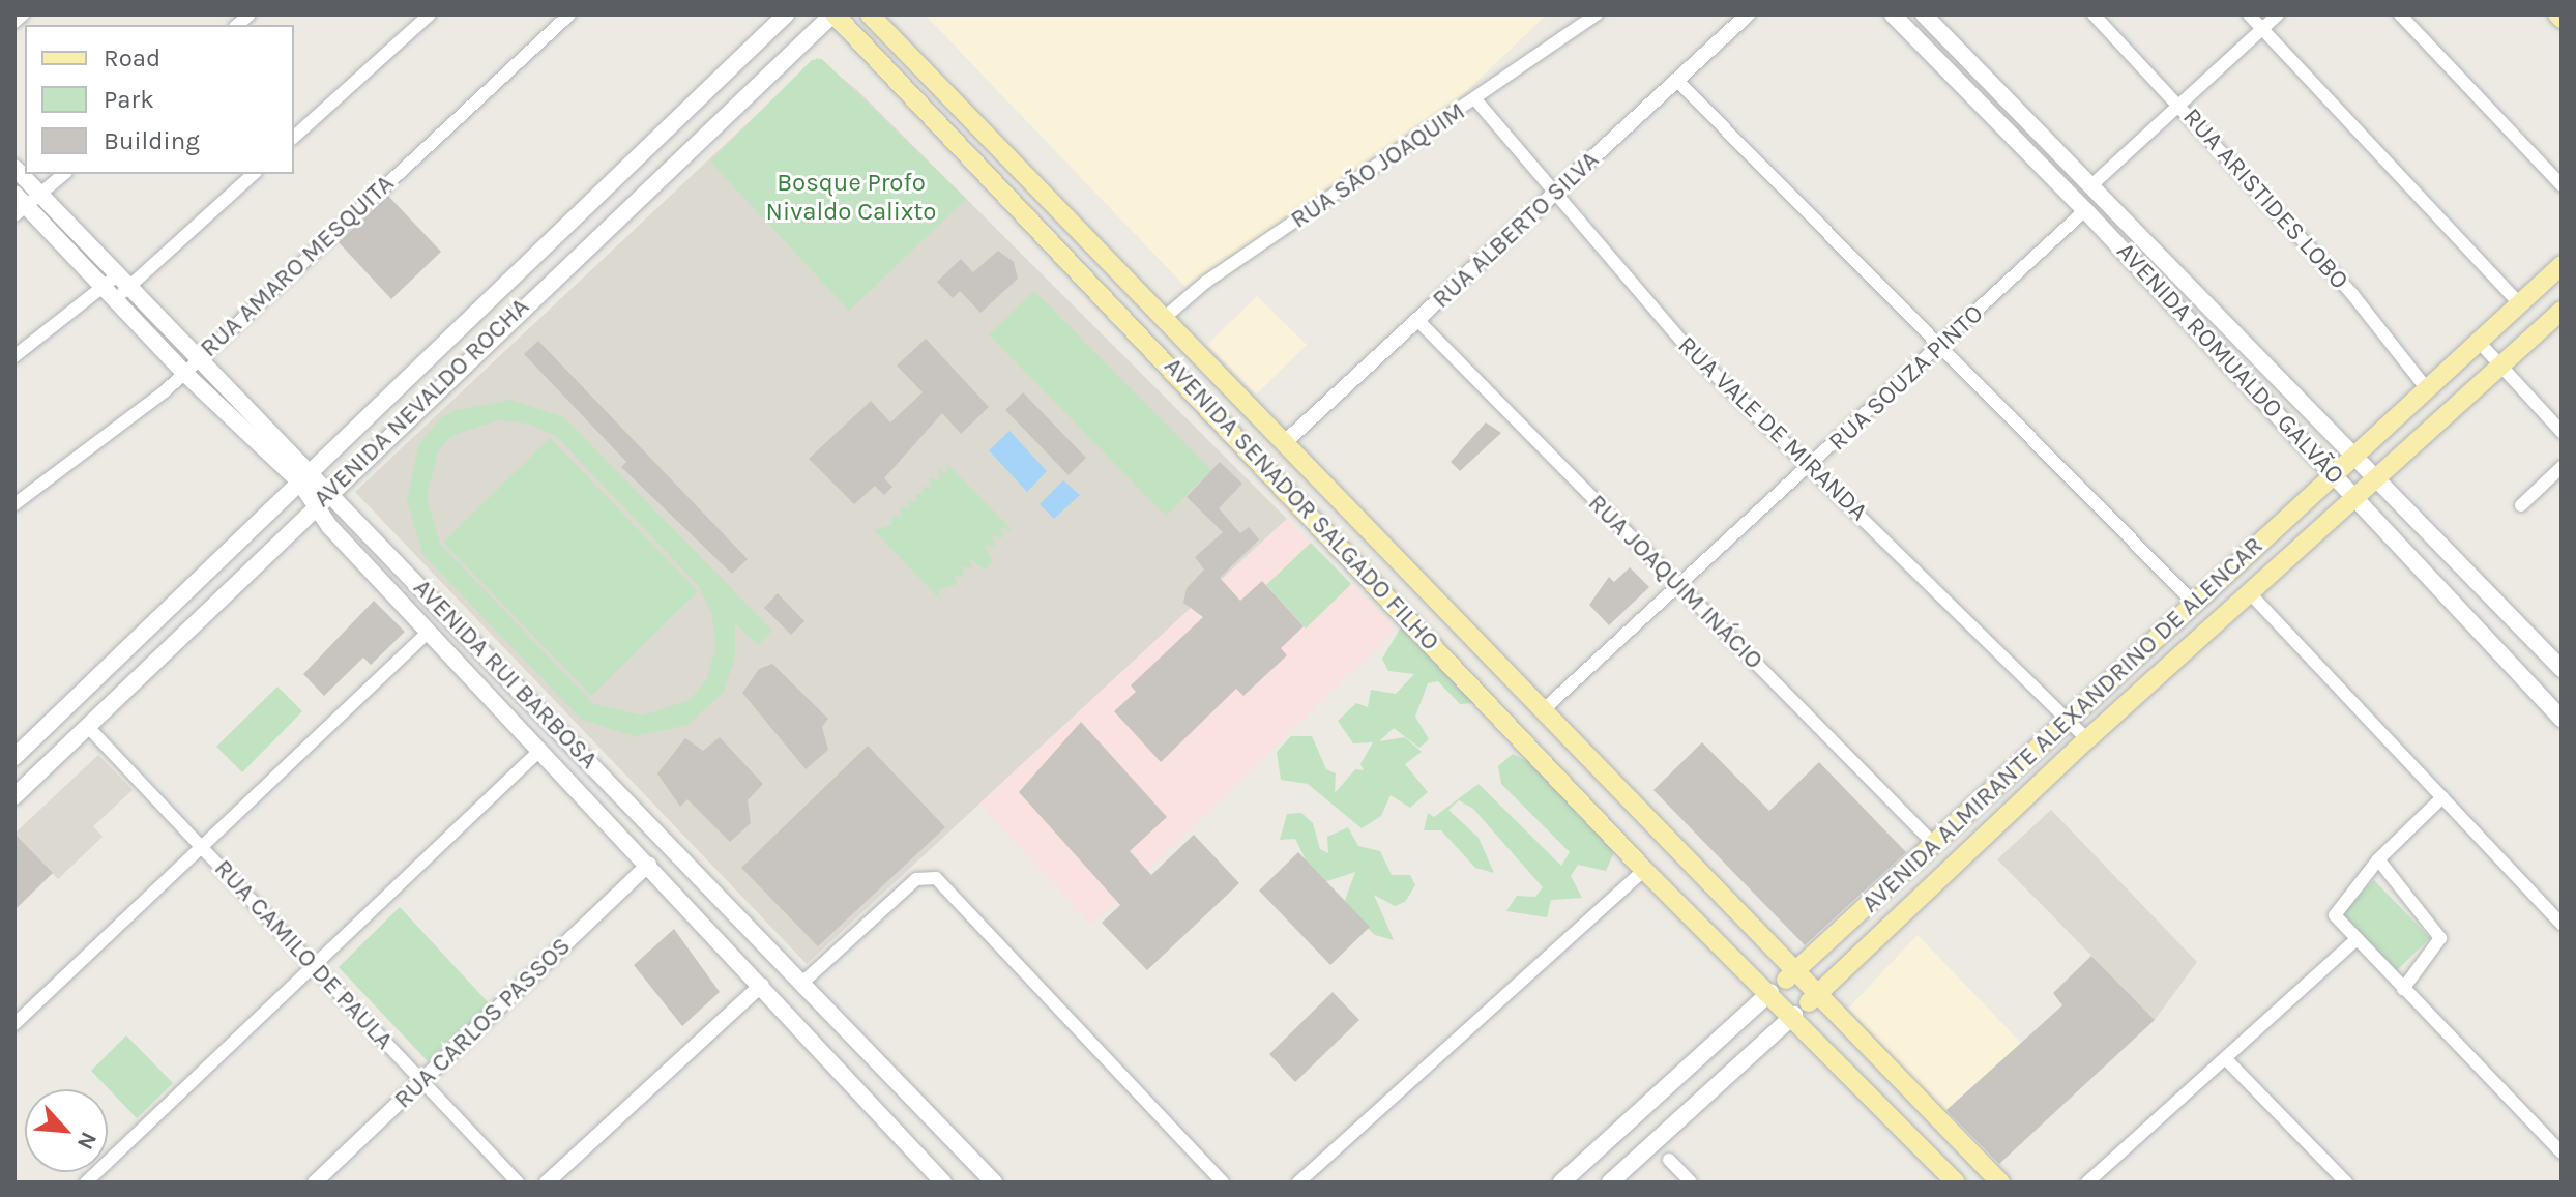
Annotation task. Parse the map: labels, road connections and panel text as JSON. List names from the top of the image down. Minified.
{"streets":{"main road":["AVENIDA ROMUALDO GALVÃO","AVENIDA NEVALDO ROCHA","AVENIDA SENADOR SALGADO FILHO","AVENIDA RUI BARBOSA","AVENIDA ALMIRANTE ALEXANDRINO DE ALENCAR"],"street":["RUA SÃO JOAQUIM","RUA ARISTIDES LOBO","RUA ALBERTO SILVA","RUA AMARO MESQUITA","RUA SOUZA PINTO","RUA VALE DE MIRANDA","RUA JOAQUIM INÁCIO","RUA CAMILO DE PAULA","RUA CARLOS PASSOS"]},"crossings":[["RUA SÃO JOAQUIM","RUA VALE DE MIRANDA"],["RUA SÃO JOAQUIM","AVENIDA SENADOR SALGADO FILHO"],["RUA ARISTIDES LOBO","AVENIDA ALMIRANTE ALEXANDRINO DE ALENCAR"],["RUA ALBERTO SILVA","RUA VALE DE MIRANDA"],["RUA ALBERTO SILVA","AVENIDA SENADOR SALGADO FILHO"],["RUA ALBERTO SILVA","RUA JOAQUIM INÁCIO"],["RUA AMARO MESQUITA","AVENIDA RUI BARBOSA"],["AVENIDA ROMUALDO GALVÃO","RUA SOUZA PINTO"],["AVENIDA ROMUALDO GALVÃO","AVENIDA ALMIRANTE ALEXANDRINO DE ALENCAR"],["RUA SOUZA PINTO","RUA VALE DE MIRANDA"],["RUA SOUZA PINTO","AVENIDA SENADOR SALGADO FILHO"],["RUA SOUZA PINTO","RUA JOAQUIM INÁCIO"],["AVENIDA NEVALDO ROCHA","AVENIDA SENADOR SALGADO FILHO"],["AVENIDA NEVALDO ROCHA","AVENIDA RUI BARBOSA"],["AVENIDA NEVALDO ROCHA","RUA CAMILO DE PAULA"],["RUA VALE DE MIRANDA","AVENIDA ALMIRANTE ALEXANDRINO DE ALENCAR"],["AVENIDA SENADOR SALGADO FILHO","AVENIDA ALMIRANTE ALEXANDRINO DE ALENCAR"],["RUA JOAQUIM INÁCIO","AVENIDA ALMIRANTE ALEXANDRINO DE ALENCAR"],["AVENIDA RUI BARBOSA","RUA CARLOS PASSOS"],["RUA CAMILO DE PAULA","RUA CARLOS PASSOS"]],"parks":["Bosque Profº Nivaldo Calixto"],"legend":["Road","Park","Building"],"north":"bottom right"}
